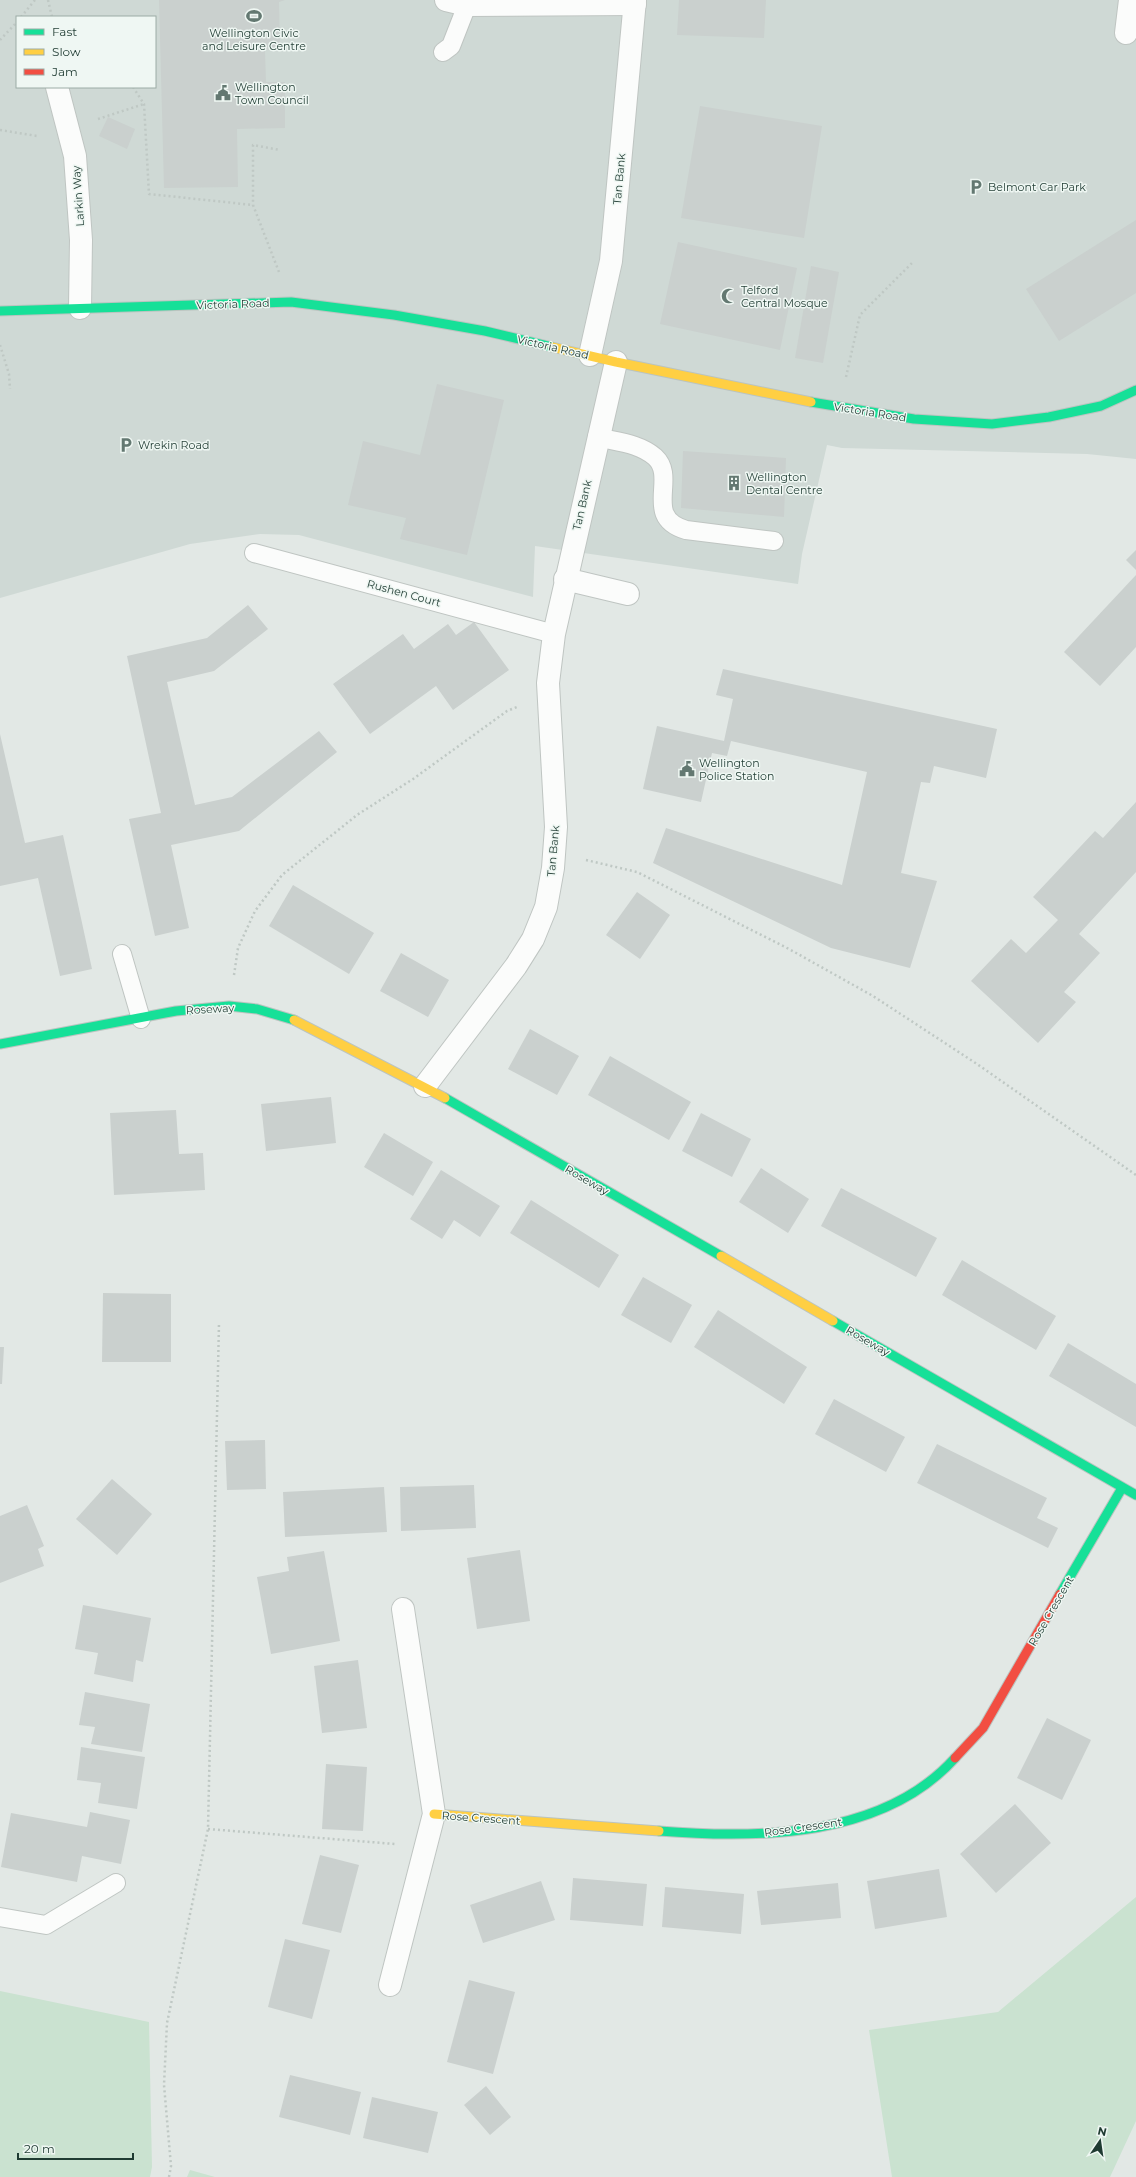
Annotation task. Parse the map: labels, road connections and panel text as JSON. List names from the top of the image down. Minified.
{"streets":{"street":["Tan Bank","Larkin Way","Victoria Road","Roseway","Rose Crescent"],"lane":["Rushen Court"]},"crossings":[["Tan Bank","Victoria Road"],["Tan Bank","Rushen Court"],["Tan Bank","Roseway"],["Larkin Way","Victoria Road"],["Roseway","Rose Crescent"]],"places":{"sports":["Wellington Civic and Leisure Centre"],"public building":["Wellington Town Council","Wellington Police Station"],"parking":["Belmont Car Park","Wrekin Road"],"mosque":["Telford Central Mosque"],"building":["Wellington Dental Centre"]},"legend":["Fast","Slow","Jam"],"scale_bar":"20 m","north":"top"}
